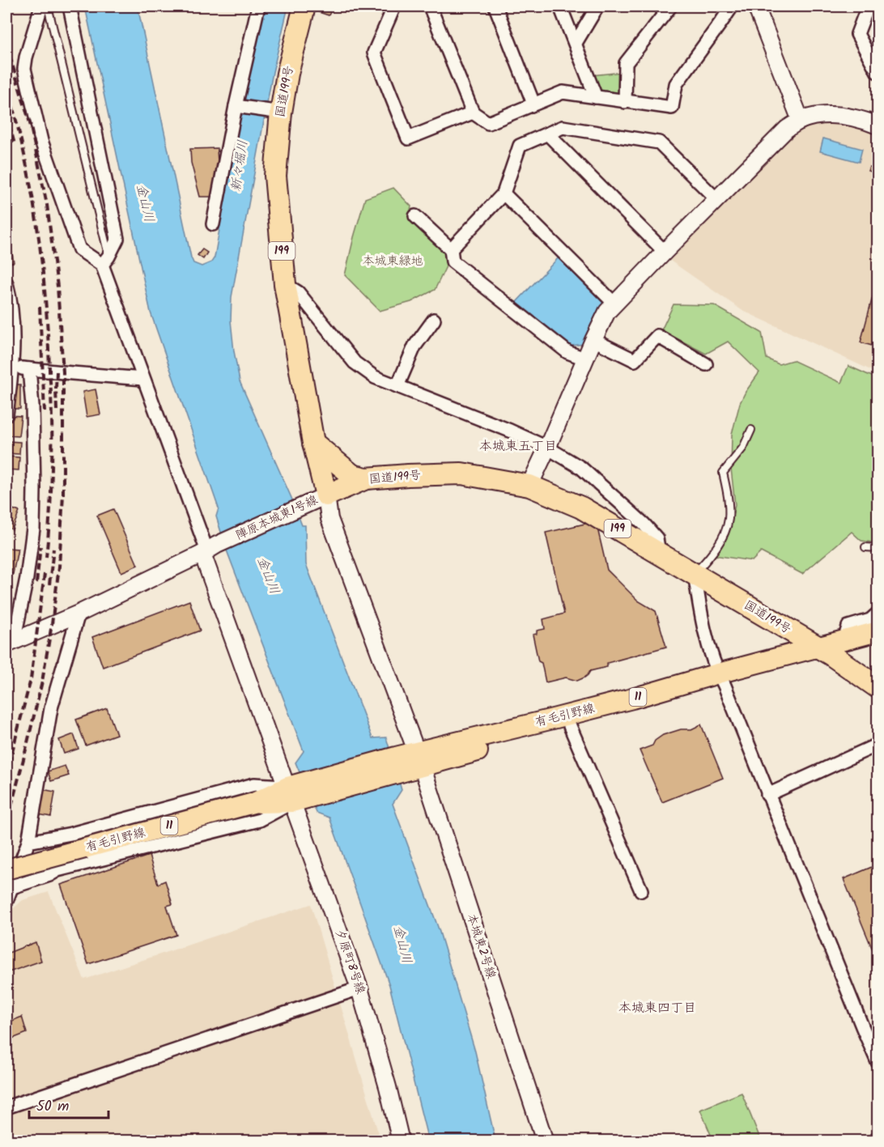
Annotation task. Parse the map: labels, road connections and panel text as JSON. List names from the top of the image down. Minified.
{"streets":{"highway":["国道199号","199"],"main road":["11","有毛引野線"],"street":["陣原本城東1号線","本城東2号線","夕原町8号線"]},"crossings":[["国道199号","199"],["国道199号","陣原本城東1号線"],["国道199号","有毛引野線"],["陣原本城東1号線","有毛引野線"],["陣原本城東1号線","本城東2号線"],["陣原本城東1号線","夕原町8号線"],["有毛引野線","本城東2号線"],["有毛引野線","夕原町8号線"]],"districts":["本城東五丁目","本城東四丁目"],"water":["新々堀川","金山川"],"parks":["本城東緑地"],"scale_bar":"50 m"}
